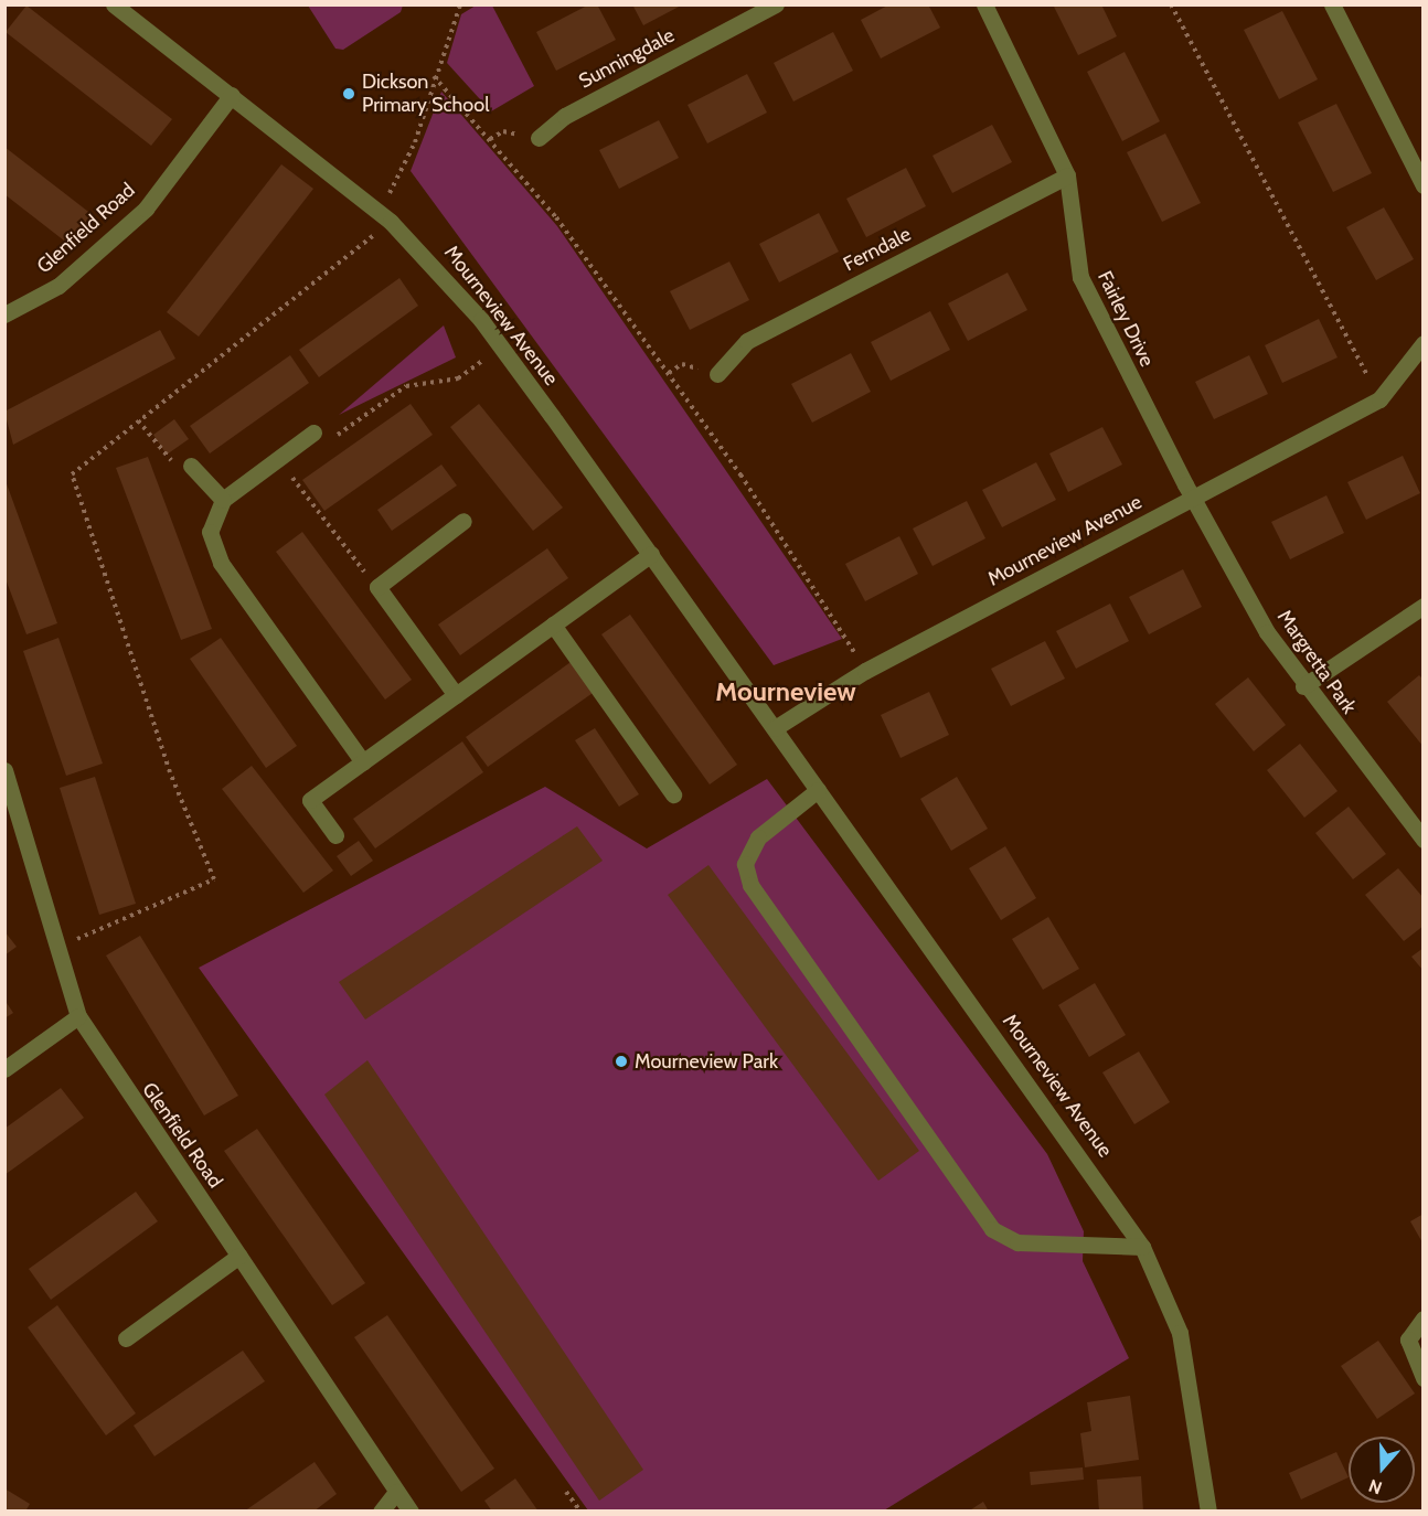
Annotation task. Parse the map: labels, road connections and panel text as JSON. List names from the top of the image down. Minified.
{"streets":{"street":["Sunningdale","Glenfield Road","Ferndale","Mourneview Avenue","Fairley Drive","Margretta Park"]},"crossings":[["Glenfield Road","Mourneview Avenue"],["Ferndale","Fairley Drive"],["Mourneview Avenue","Fairley Drive"],["Mourneview Avenue","Margretta Park"],["Fairley Drive","Margretta Park"]],"districts":["Mourneview"],"places":["Dickson Primary School","Mourneview Park"],"north":"bottom"}
